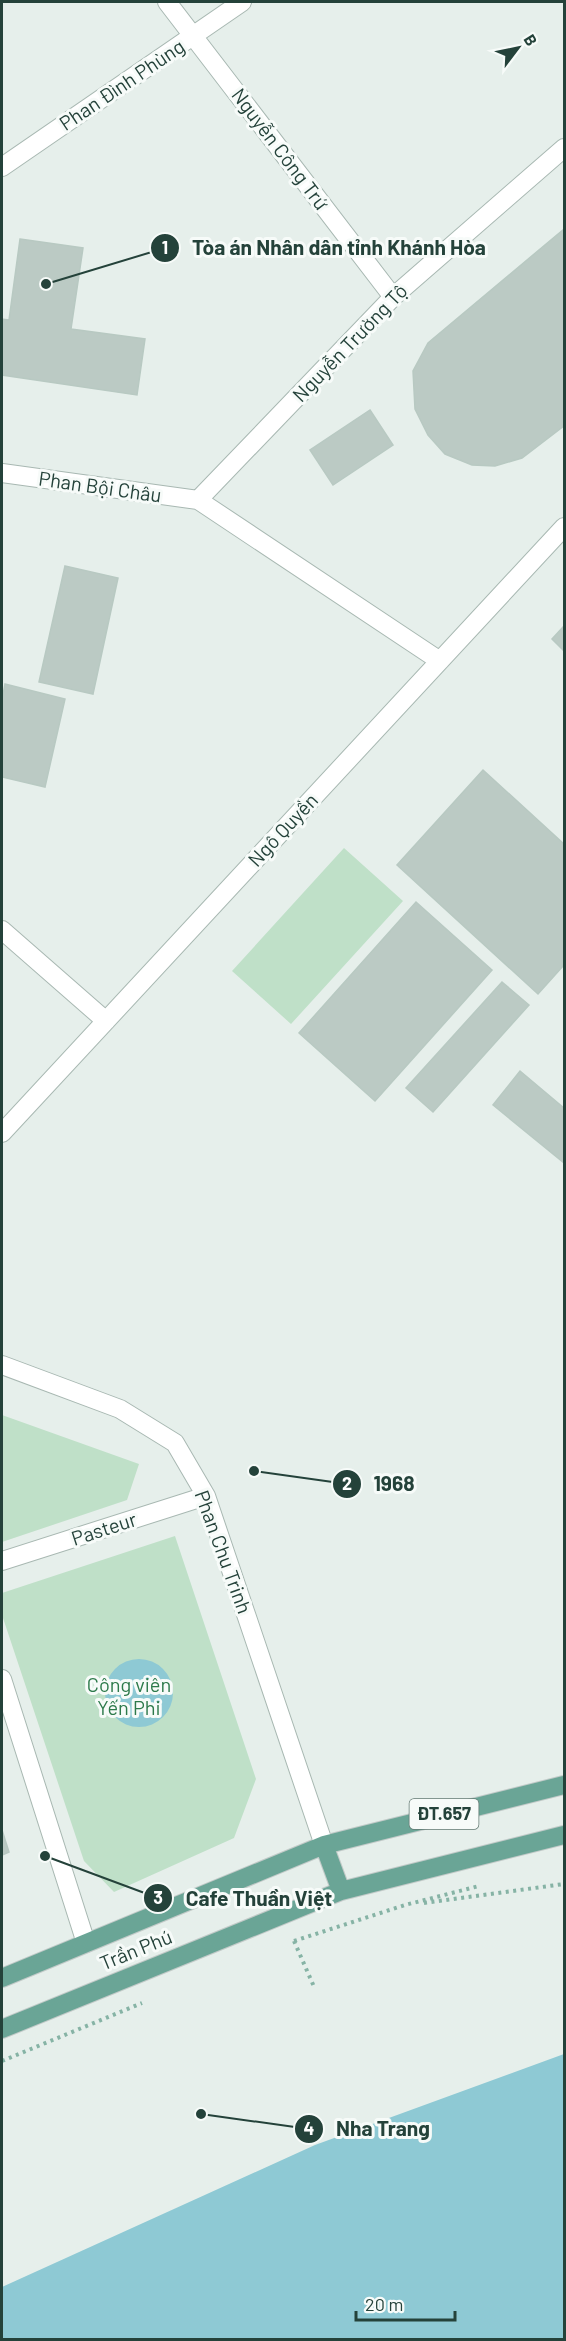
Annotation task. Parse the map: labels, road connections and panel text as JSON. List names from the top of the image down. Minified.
{"streets":{"main road":["ĐT.657","Trần Phú"],"street":["Phan Đình Phùng","Nguyễn Công Trứ","Nguyễn Trường Tộ","Phan Bội Châu","Ngô Quyền","Pasteur","Phan Chu Trinh"]},"crossings":[["Phan Đình Phùng","Nguyễn Công Trứ"],["Nguyễn Công Trứ","Nguyễn Trường Tộ"],["Nguyễn Trường Tộ","Phan Bội Châu"],["Pasteur","Phan Chu Trinh"],["Phan Chu Trinh","Trần Phú"]],"parks":["Công viên Yến Phi"],"places":["Tòa án Nhân dân tỉnh Khánh Hòa","1968","Cafe Thuần Việt","Nha Trang"],"scale_bar":"20 m","north":"top right"}
